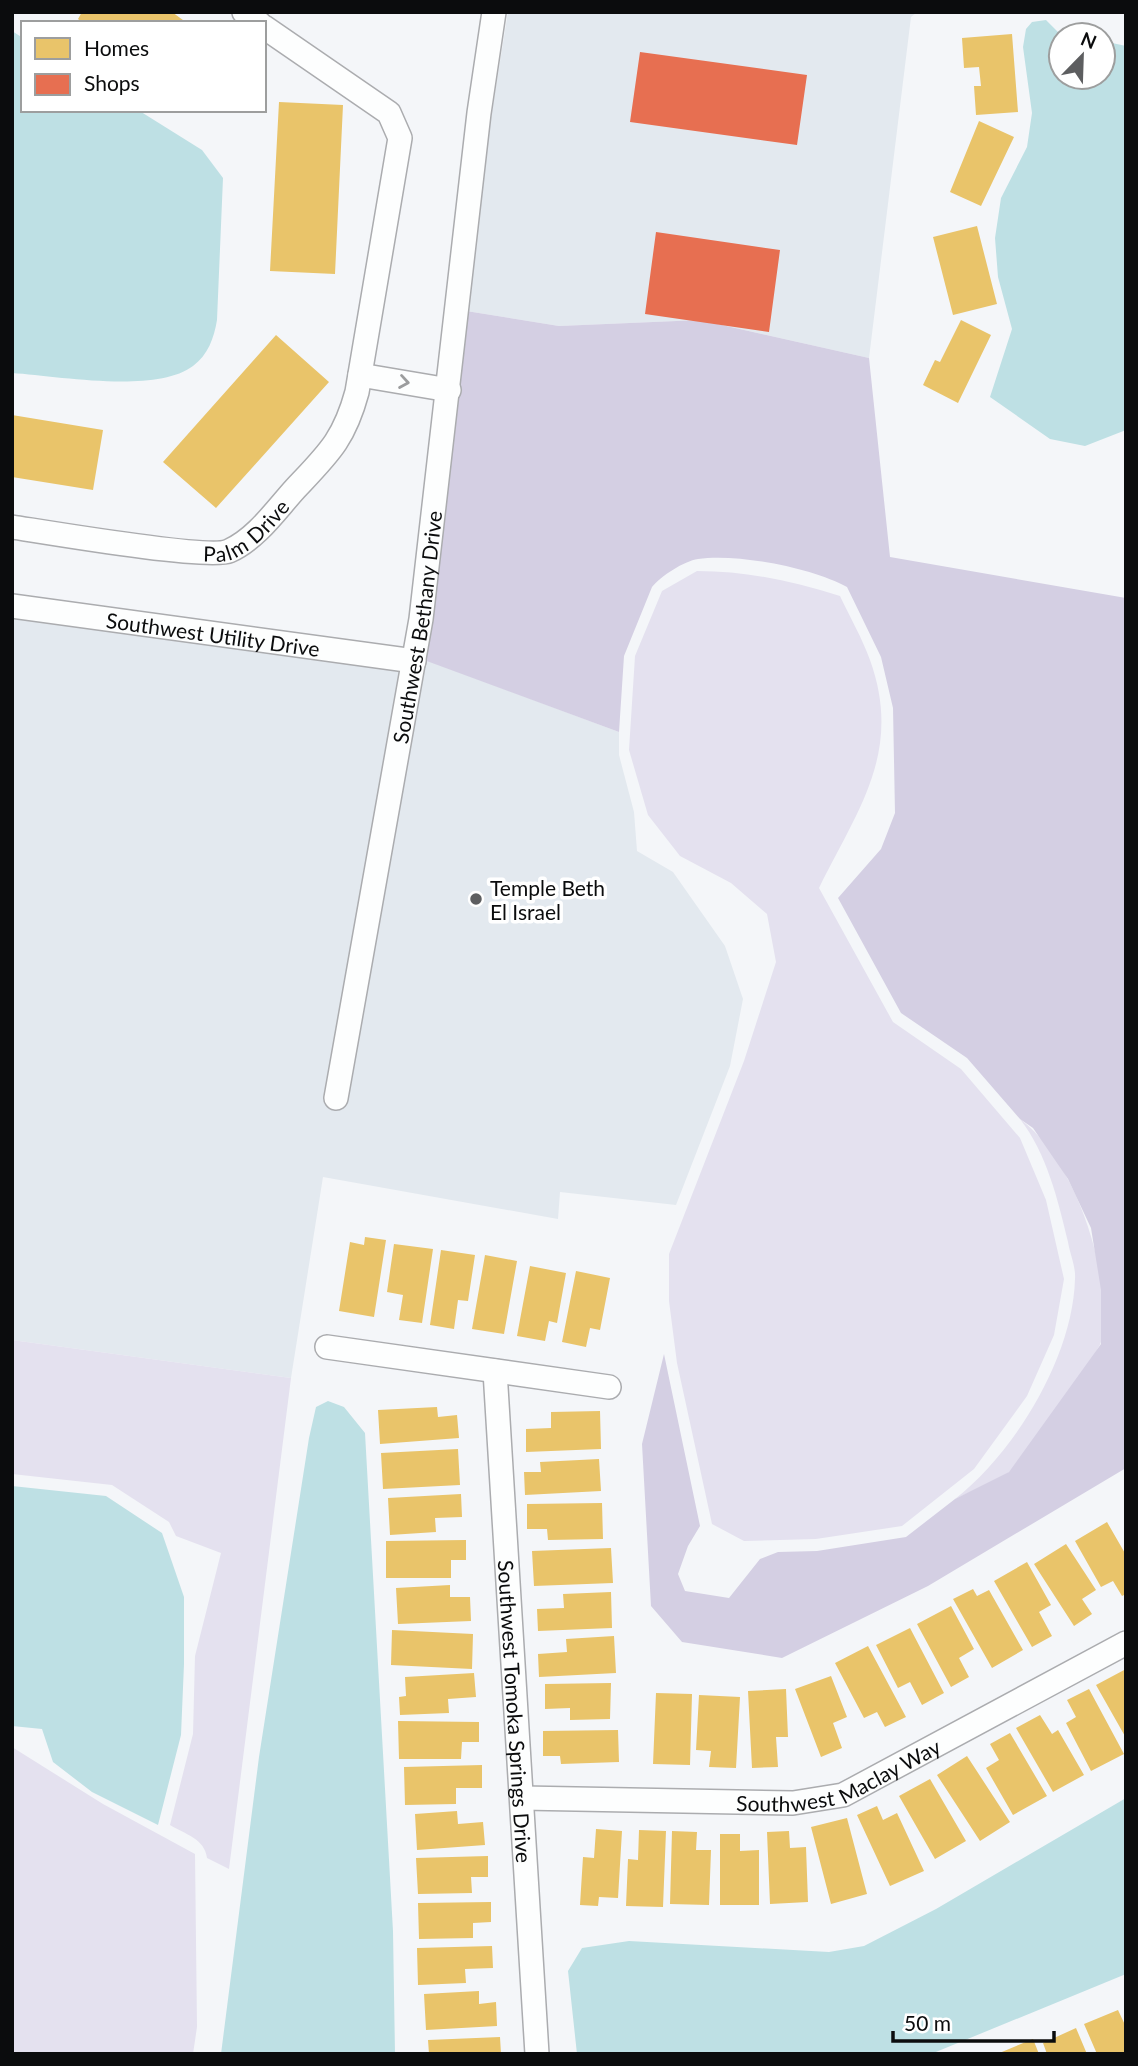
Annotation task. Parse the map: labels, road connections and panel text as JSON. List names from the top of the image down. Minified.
{"streets":{"street":["Palm Drive","Southwest Bethany Drive","Southwest Utility Drive","Southwest Tomoka Springs Drive","Southwest Maclay Way"]},"crossings":[["Southwest Bethany Drive","Southwest Utility Drive"],["Southwest Tomoka Springs Drive","Southwest Maclay Way"]],"places":["Temple Beth El Israel"],"legend":["Homes","Shops"],"scale_bar":"50 m","north":"top right"}
